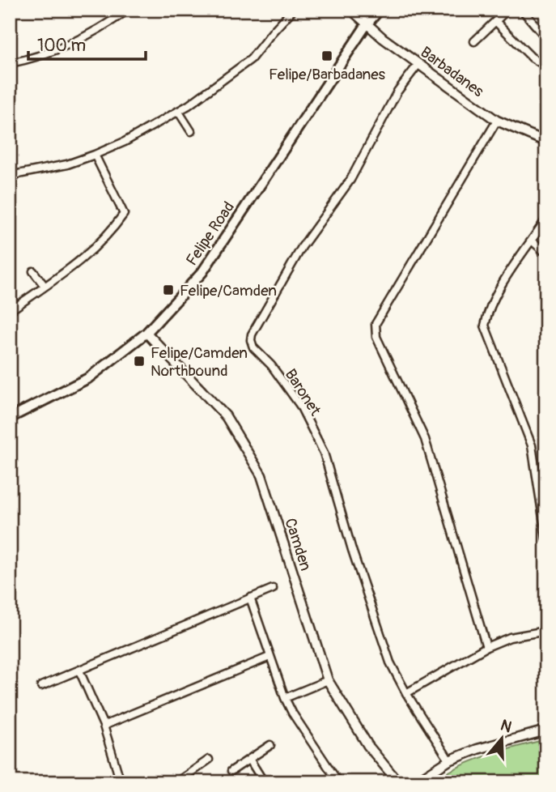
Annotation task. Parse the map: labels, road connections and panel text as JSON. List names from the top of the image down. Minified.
{"streets":{"main road":["Felipe Road"],"street":["Barbadanes","Baronet","Camden"]},"crossings":[["Barbadanes","Felipe Road"],["Barbadanes","Baronet"],["Felipe Road","Camden"]],"places":{"transit":["Felipe/Barbadanes","Felipe/Camden","Felipe/Camden Northbound"]},"scale_bar":"100 m","north":"top"}
